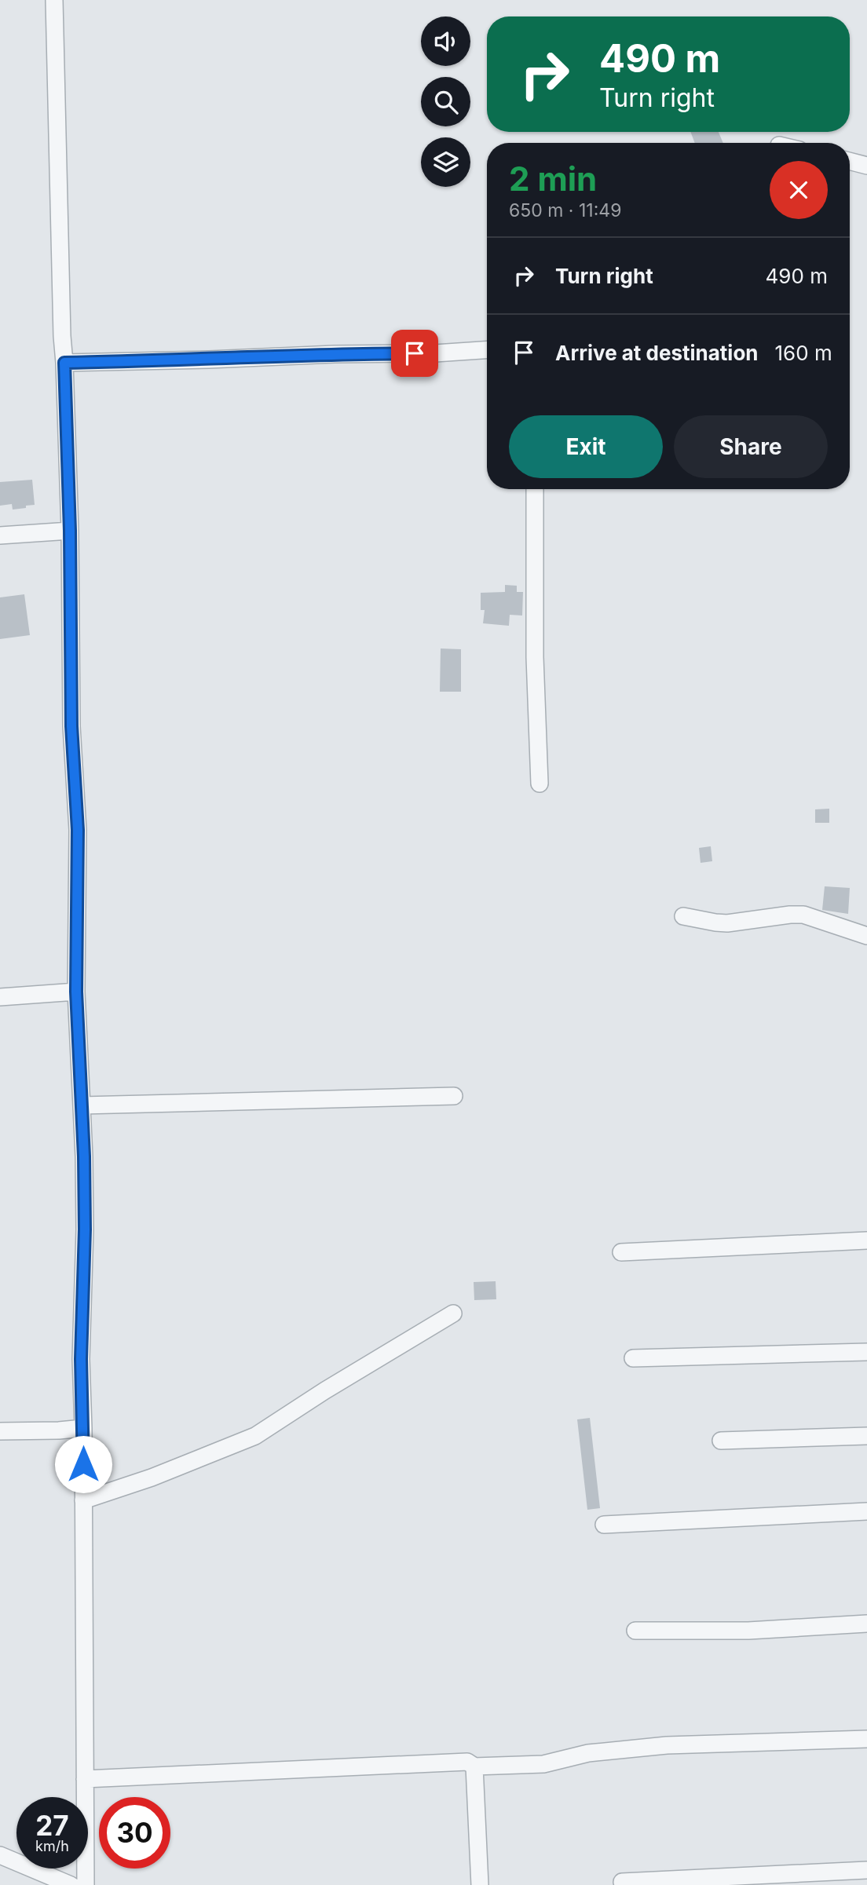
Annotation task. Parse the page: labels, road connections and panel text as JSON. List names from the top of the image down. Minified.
{"page":{"turn":["490 m","Turn right"],"heading":["2 min","650 m · 11:49"],"list":[{"name":"Turn right","value":"490 m"},{"name":"Arrive at destination","value":"160 m"}],"buttons":["Exit","Share"],"speed":"27 km/h","limit":"30"}}
